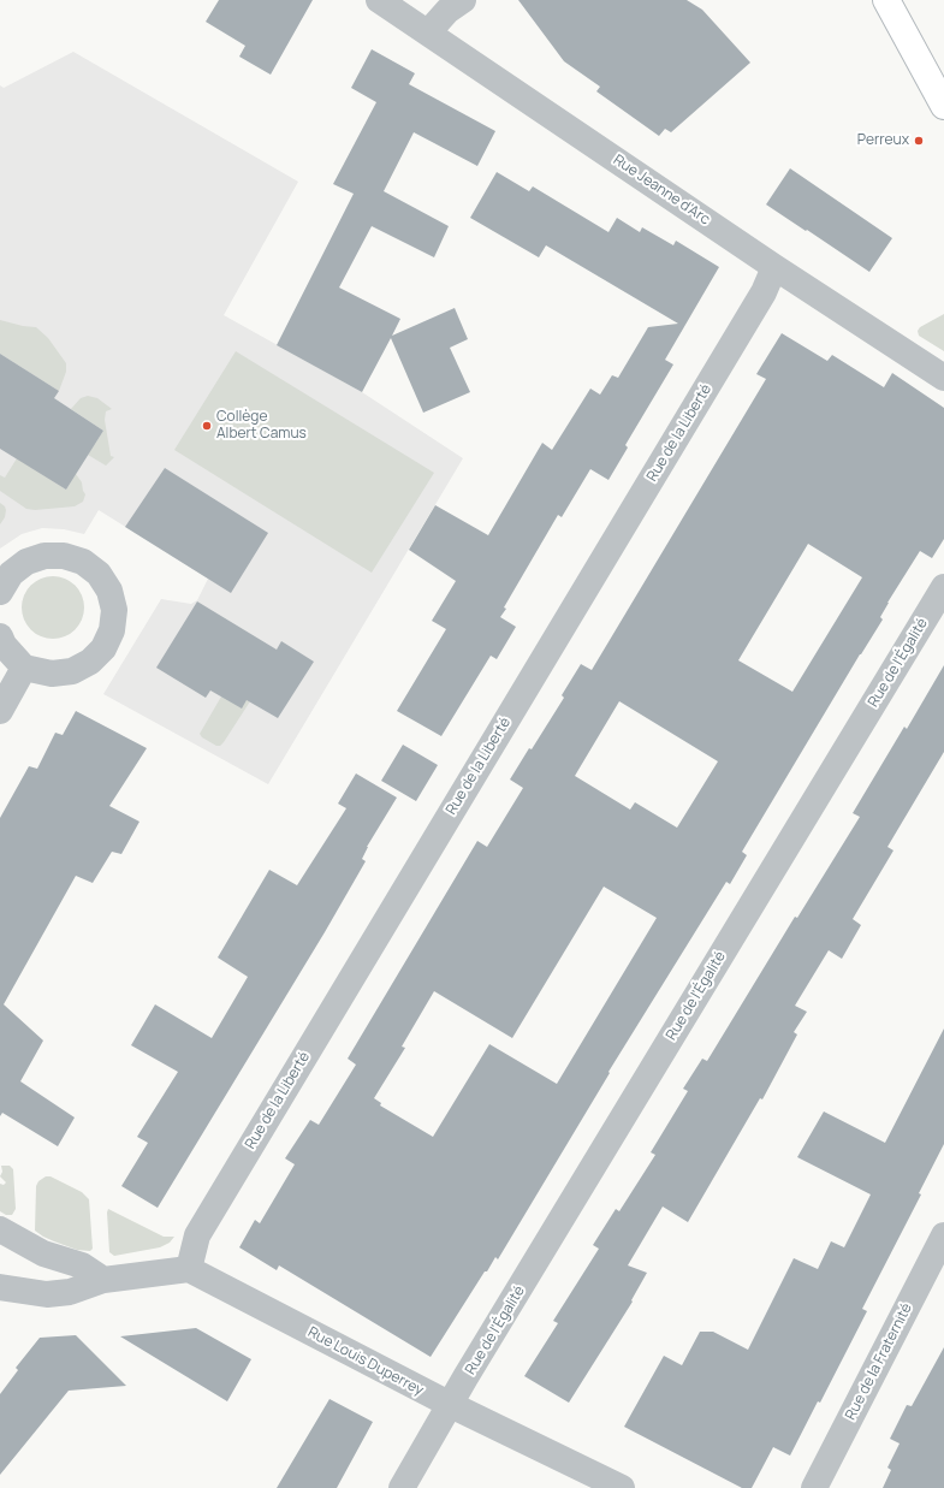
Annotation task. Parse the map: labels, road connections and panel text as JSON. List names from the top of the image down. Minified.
{"streets":{"street":["Rue Jeanne d'Arc","Rue de la Liberté","Rue de l'Égalité","Rue Louis Duperrey","Rue de la Fraternité"]},"crossings":[["Rue Jeanne d'Arc","Rue de la Liberté"],["Rue de la Liberté","Rue Louis Duperrey"],["Rue de l'Égalité","Rue Louis Duperrey"]],"places":["Perreux","Collège Albert Camus"]}
